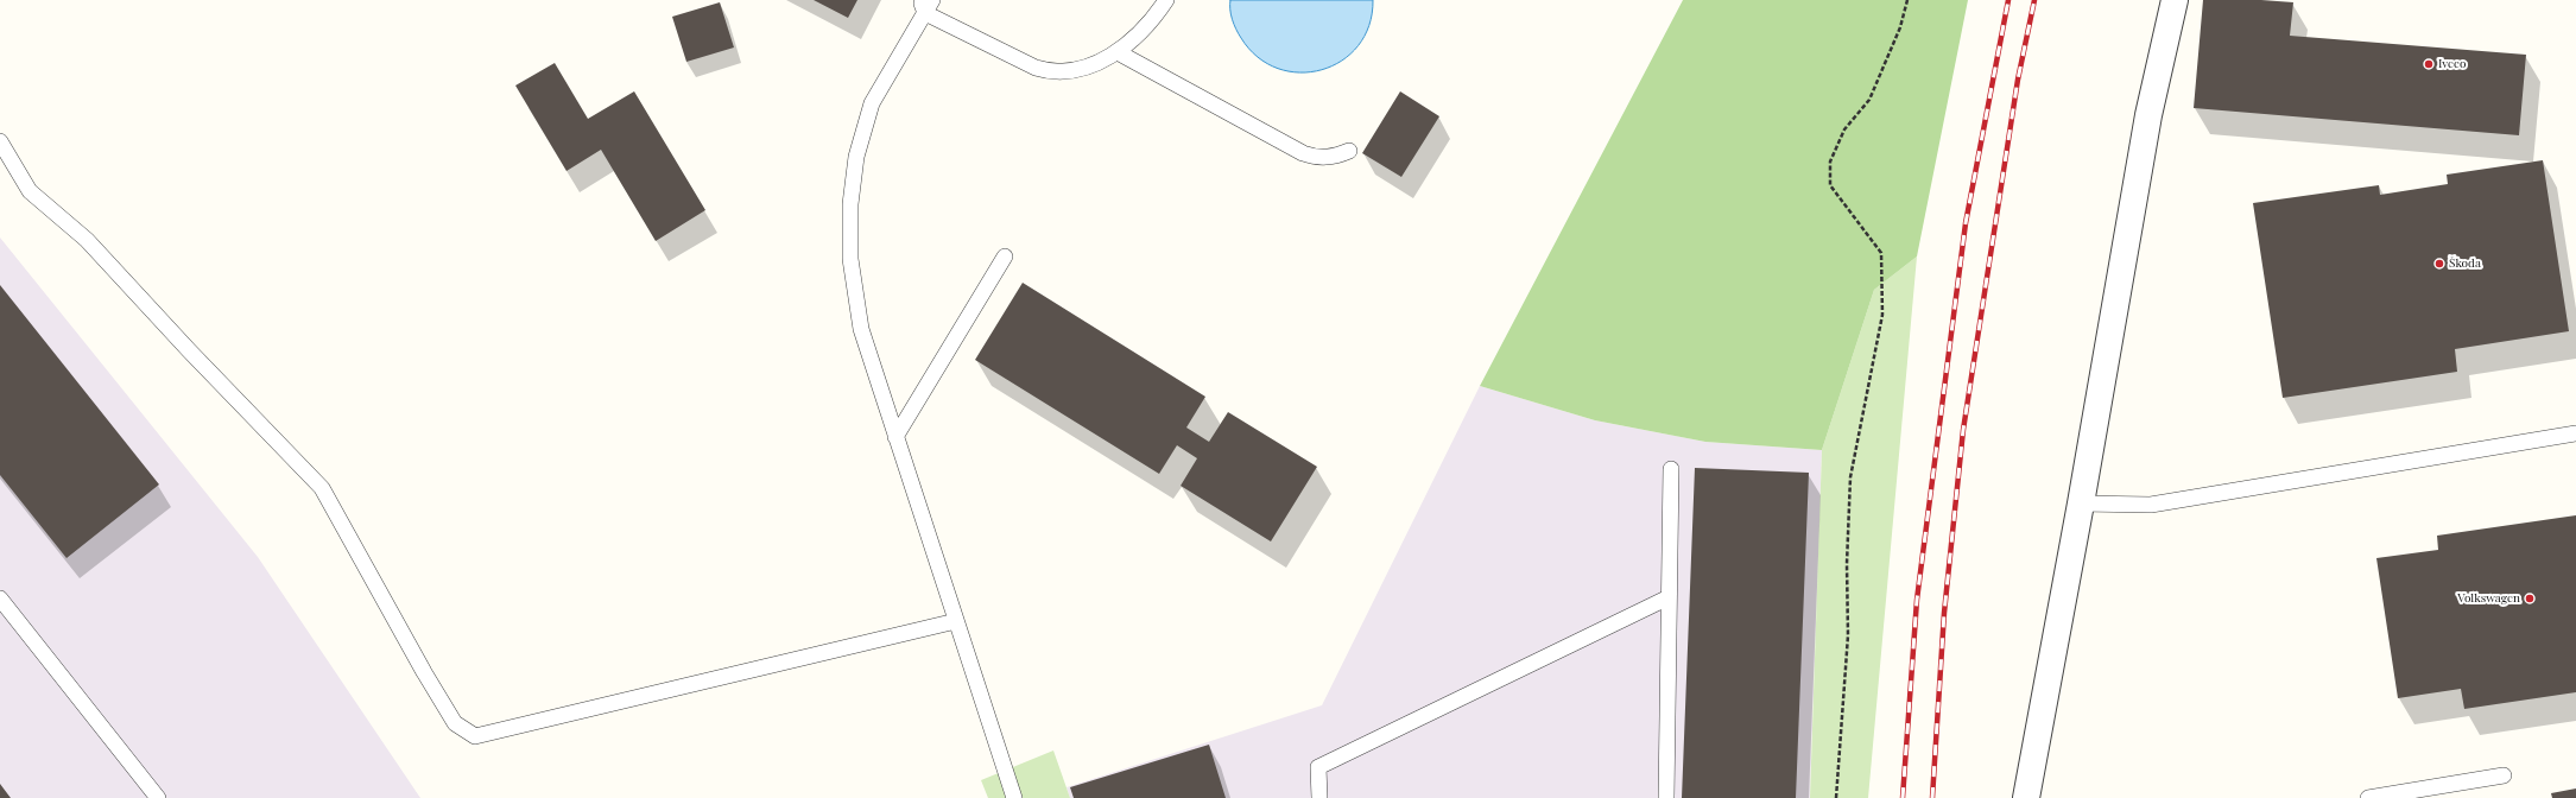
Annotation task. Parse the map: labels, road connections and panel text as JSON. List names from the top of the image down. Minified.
{"places":["Iveco","Škoda","Volkswagen"]}
